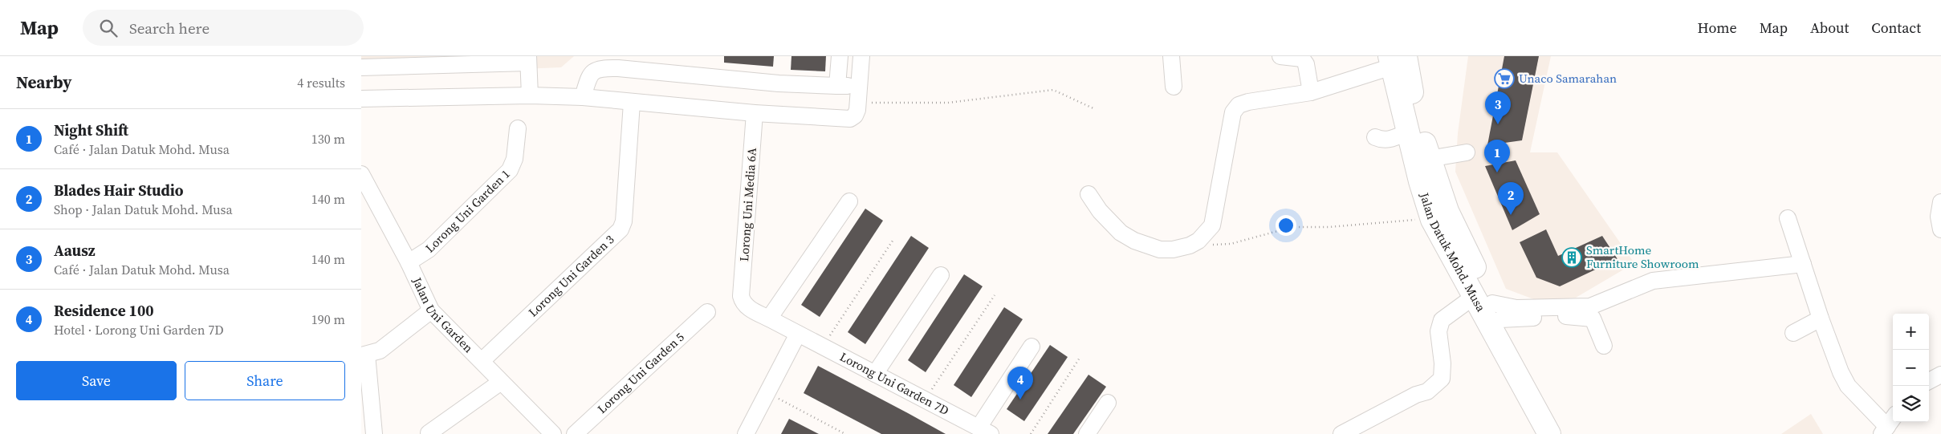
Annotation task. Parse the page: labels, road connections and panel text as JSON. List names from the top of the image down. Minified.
{"streets":{"highway":["Jalan Datuk Mohd. Musa"],"street":["Lorong Uni Media 6A","Lorong Uni Garden 1","Lorong Uni Garden 3","Jalan Uni Garden","Lorong Uni Garden 5","Lorong Uni Garden 7D"]},"crossings":[["Lorong Uni Media 6A","Lorong Uni Garden 7D"],["Lorong Uni Garden 1","Jalan Uni Garden"],["Lorong Uni Garden 3","Jalan Uni Garden"]],"places":{"supermarket":["Unaco Samarahan"],"building":["SmartHome Furniture Showroom"]},"page":{"header":"Map","search":"Search here","nav":["Home","Map","About","Contact"],"heading":["Nearby","4 results"],"pins":["3","1","2","4"],"list":[{"mark":"1","name":"Night Shift","note":"Café · Jalan Datuk Mohd. Musa","value":"130 m"},{"mark":"2","name":"Blades Hair Studio","note":"Shop · Jalan Datuk Mohd. Musa","value":"140 m"},{"mark":"3","name":"Aausz","note":"Café · Jalan Datuk Mohd. Musa","value":"140 m"},{"mark":"4","name":"Residence 100","note":"Hotel · Lorong Uni Garden 7D","value":"190 m"}],"map_buttons":["+","−"],"buttons":["Save","Share"]}}
